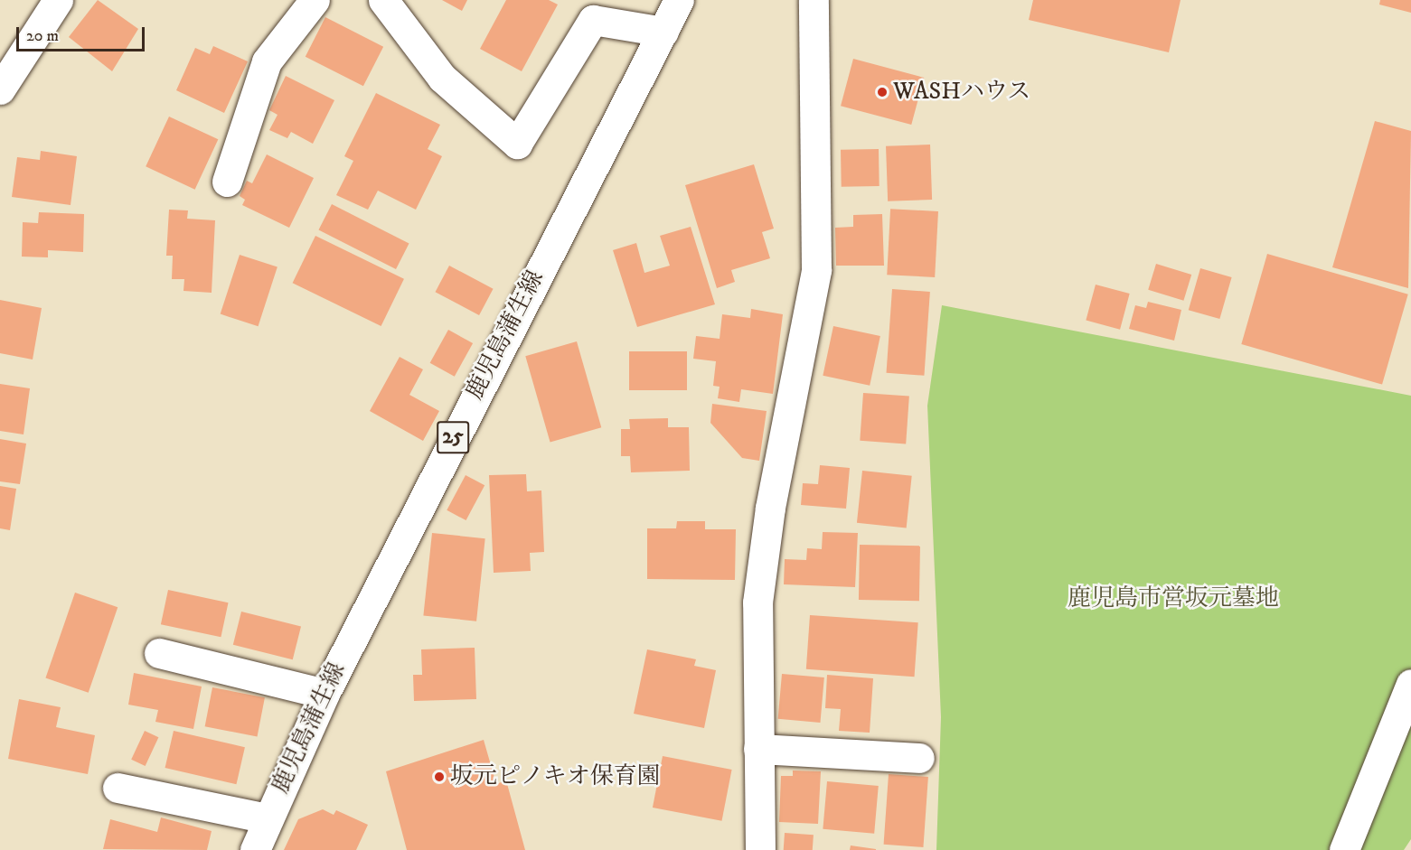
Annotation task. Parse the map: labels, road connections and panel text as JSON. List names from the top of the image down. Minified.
{"streets":{"street":["鹿児島蒲生線","25"]},"parks":["鹿児島市営坂元墓地"],"places":["WASHハウス","坂元ピノキオ保育園"],"scale_bar":"20 m"}
